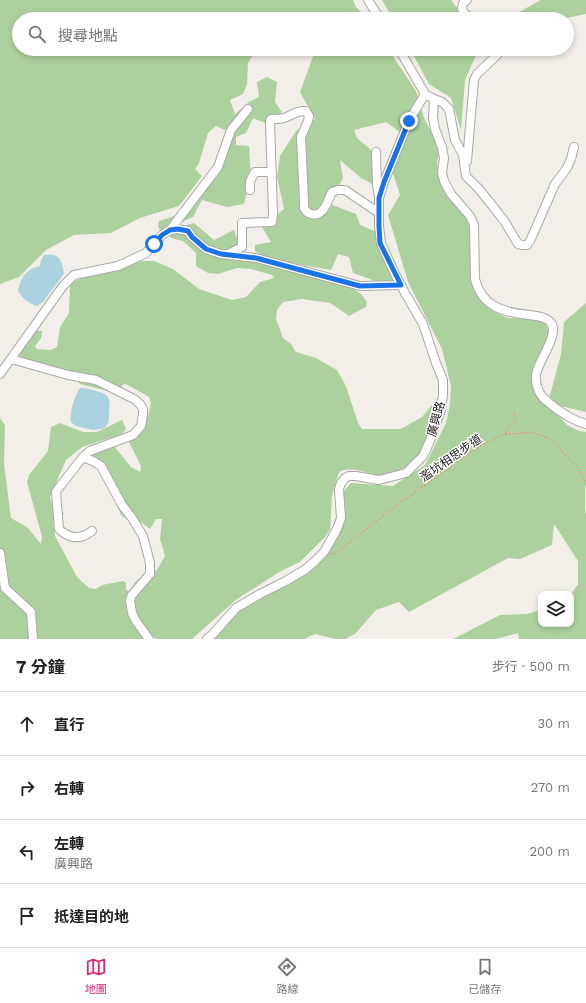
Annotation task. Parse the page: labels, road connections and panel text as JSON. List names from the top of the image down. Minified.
{"streets":{"street":["廣興路"],"path":["濫坑相思步道"]},"crossings":[["廣興路","濫坑相思步道"]],"page":{"search":"搜尋地點","heading":["7 分鐘","步行 · 500 m"],"list":[["直行","30 m"],["右轉","270 m"],["左轉","廣興路","200 m"],"抵達目的地"],"nav":["地圖","路線","已儲存"]}}
